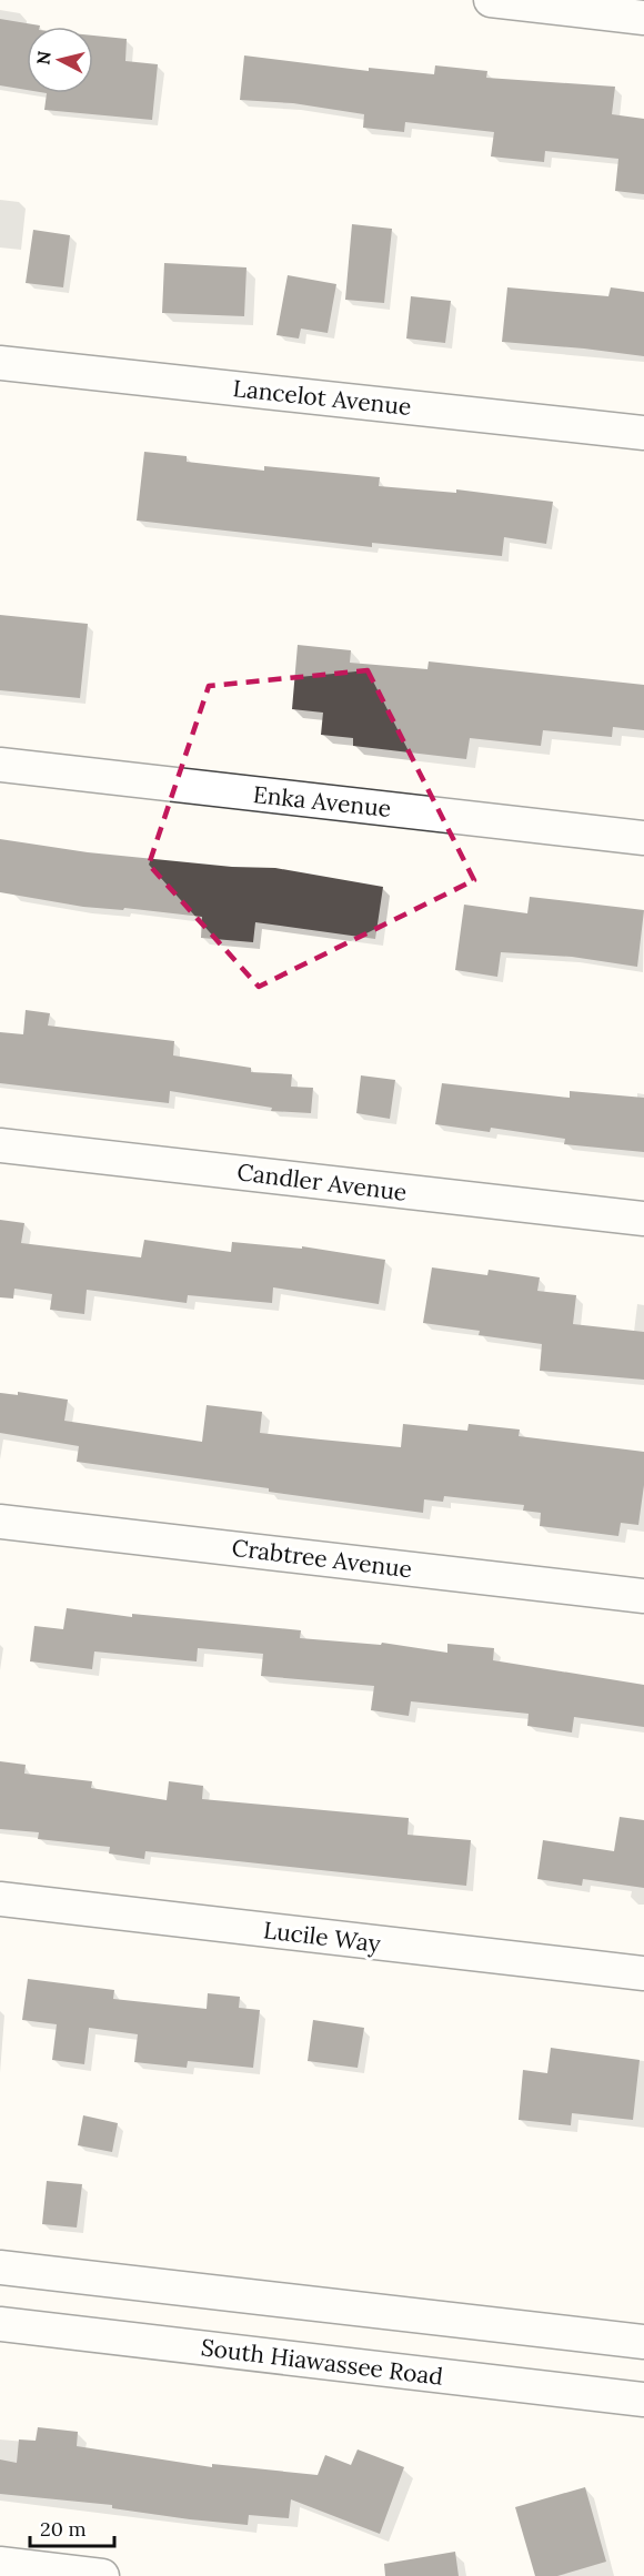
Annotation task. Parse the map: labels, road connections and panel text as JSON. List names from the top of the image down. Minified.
{"streets":{"street":["Lancelot Avenue","Enka Avenue","Candler Avenue","Crabtree Avenue","Lucile Way","South Hiawassee Road"]},"scale_bar":"20 m","north":"left"}
